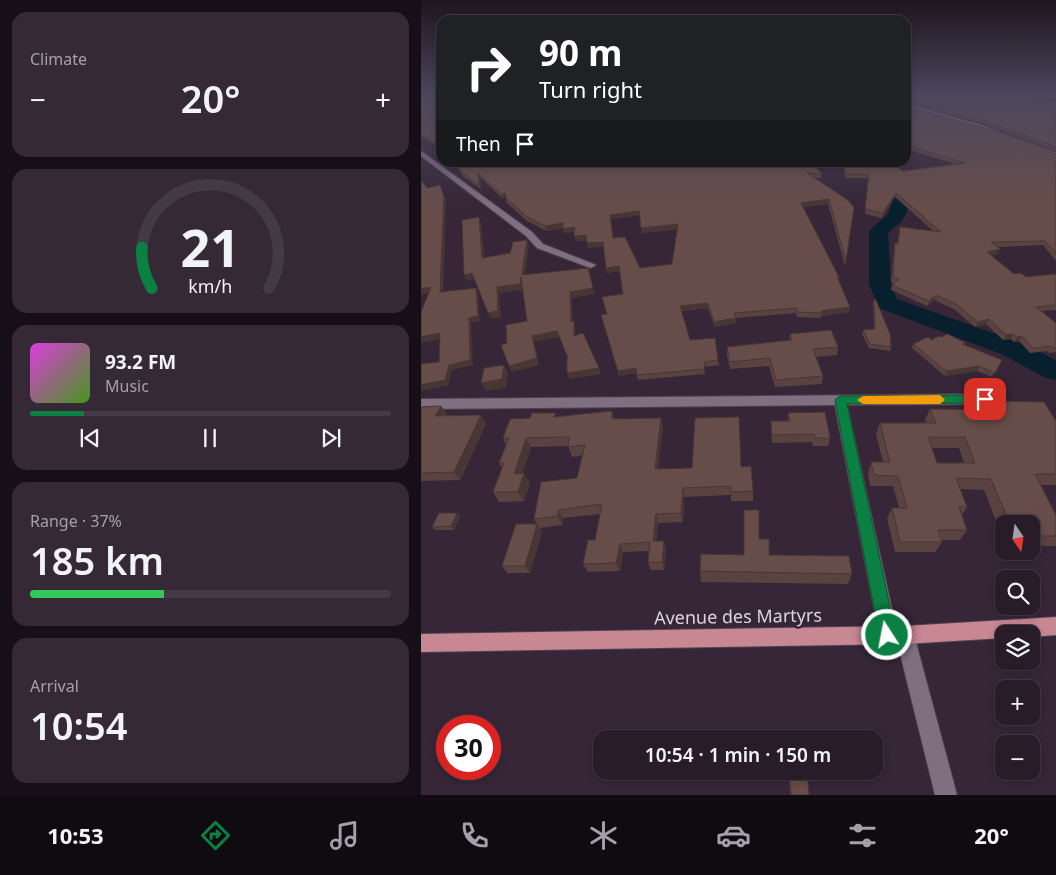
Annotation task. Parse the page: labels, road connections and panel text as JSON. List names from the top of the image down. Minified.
{"streets":{"main road":["Avenue des Martyrs"]},"north":"bottom","page":{"tile":["Climate",["Range · 37%","185 km"],["Arrival","10:54"]],"turn":["90 m","Turn right"],"heat":["−","20°","+"],"then":"Then","song":["93.2 FM","Music"],"map_buttons":["+","−"],"limit":"30","trip":"10:54 · 1 min · 150 m","tabs":["10:53","20°"],"gauge":["21","km/h"]}}
